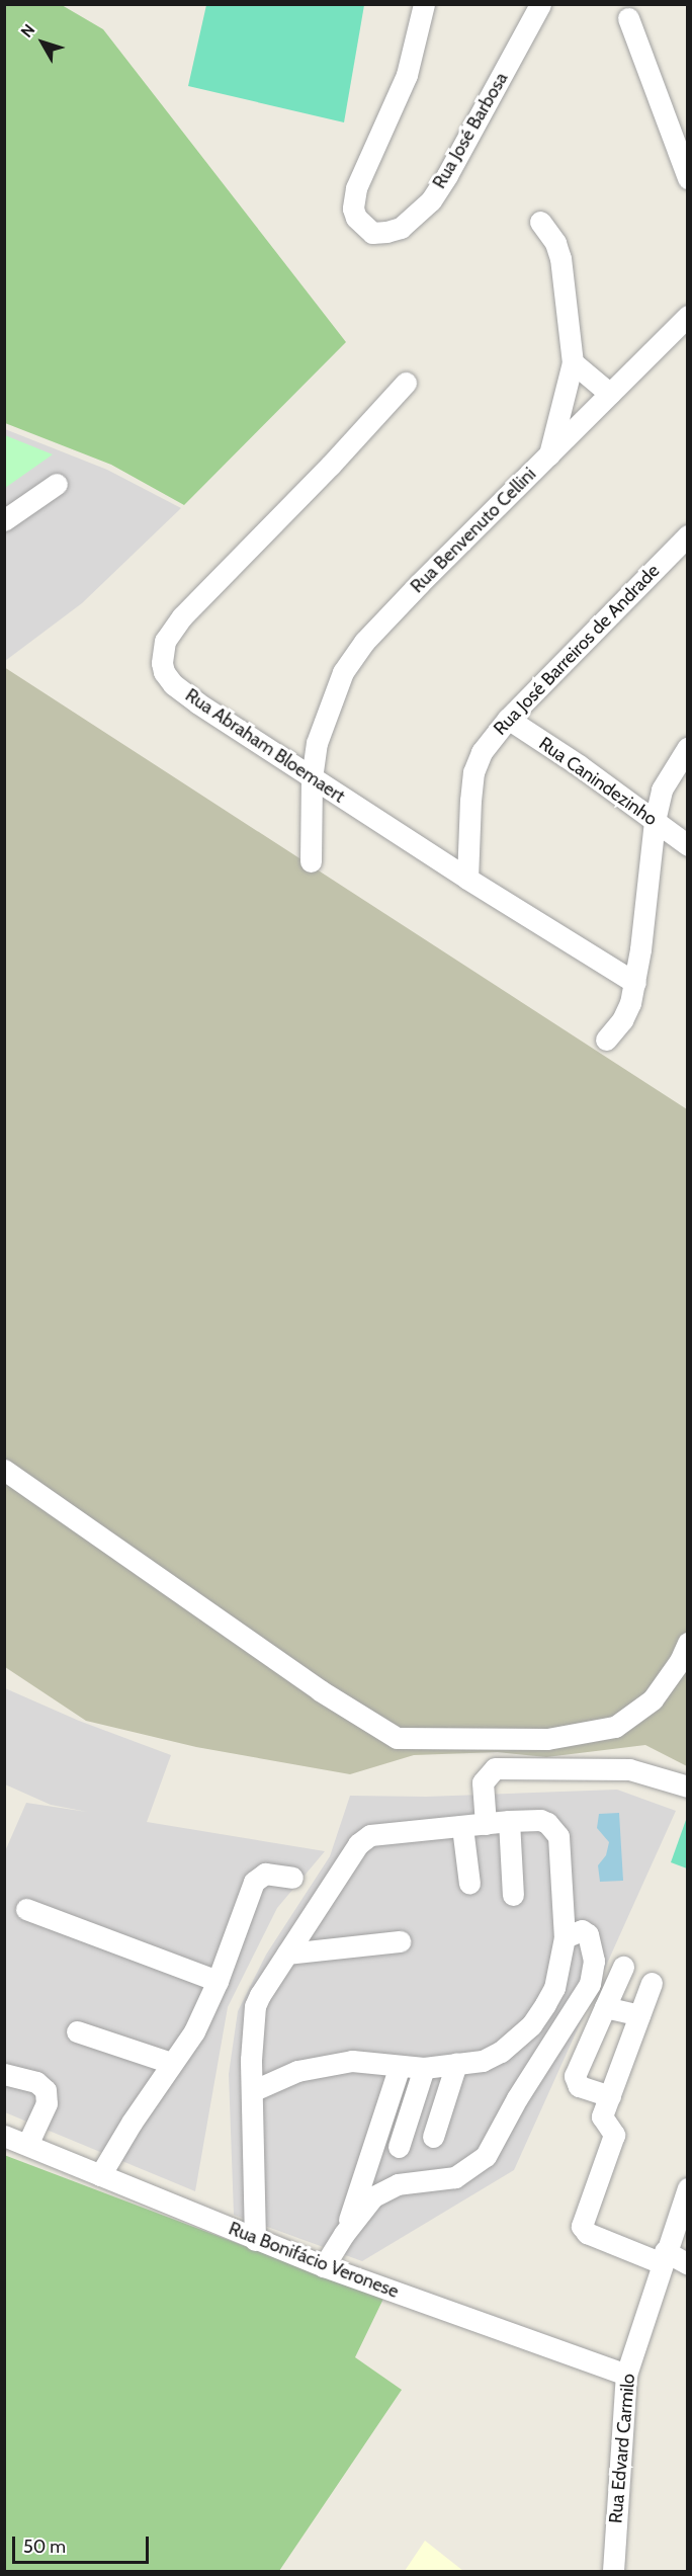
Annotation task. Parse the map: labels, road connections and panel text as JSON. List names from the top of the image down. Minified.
{"streets":{"street":["Rua José Barbosa","Rua Benvenuto Cellini","Rua José Barreiros de Andrade","Rua Abraham Bloemaert","Rua Canindezinho","Rua Bonifácio Veronese","Rua Edvard Carmilo"]},"crossings":[["Rua Benvenuto Cellini","Rua Abraham Bloemaert"],["Rua José Barreiros de Andrade","Rua Abraham Bloemaert"],["Rua José Barreiros de Andrade","Rua Canindezinho"],["Rua Bonifácio Veronese","Rua Edvard Carmilo"]],"scale_bar":"50 m","north":"top left"}
